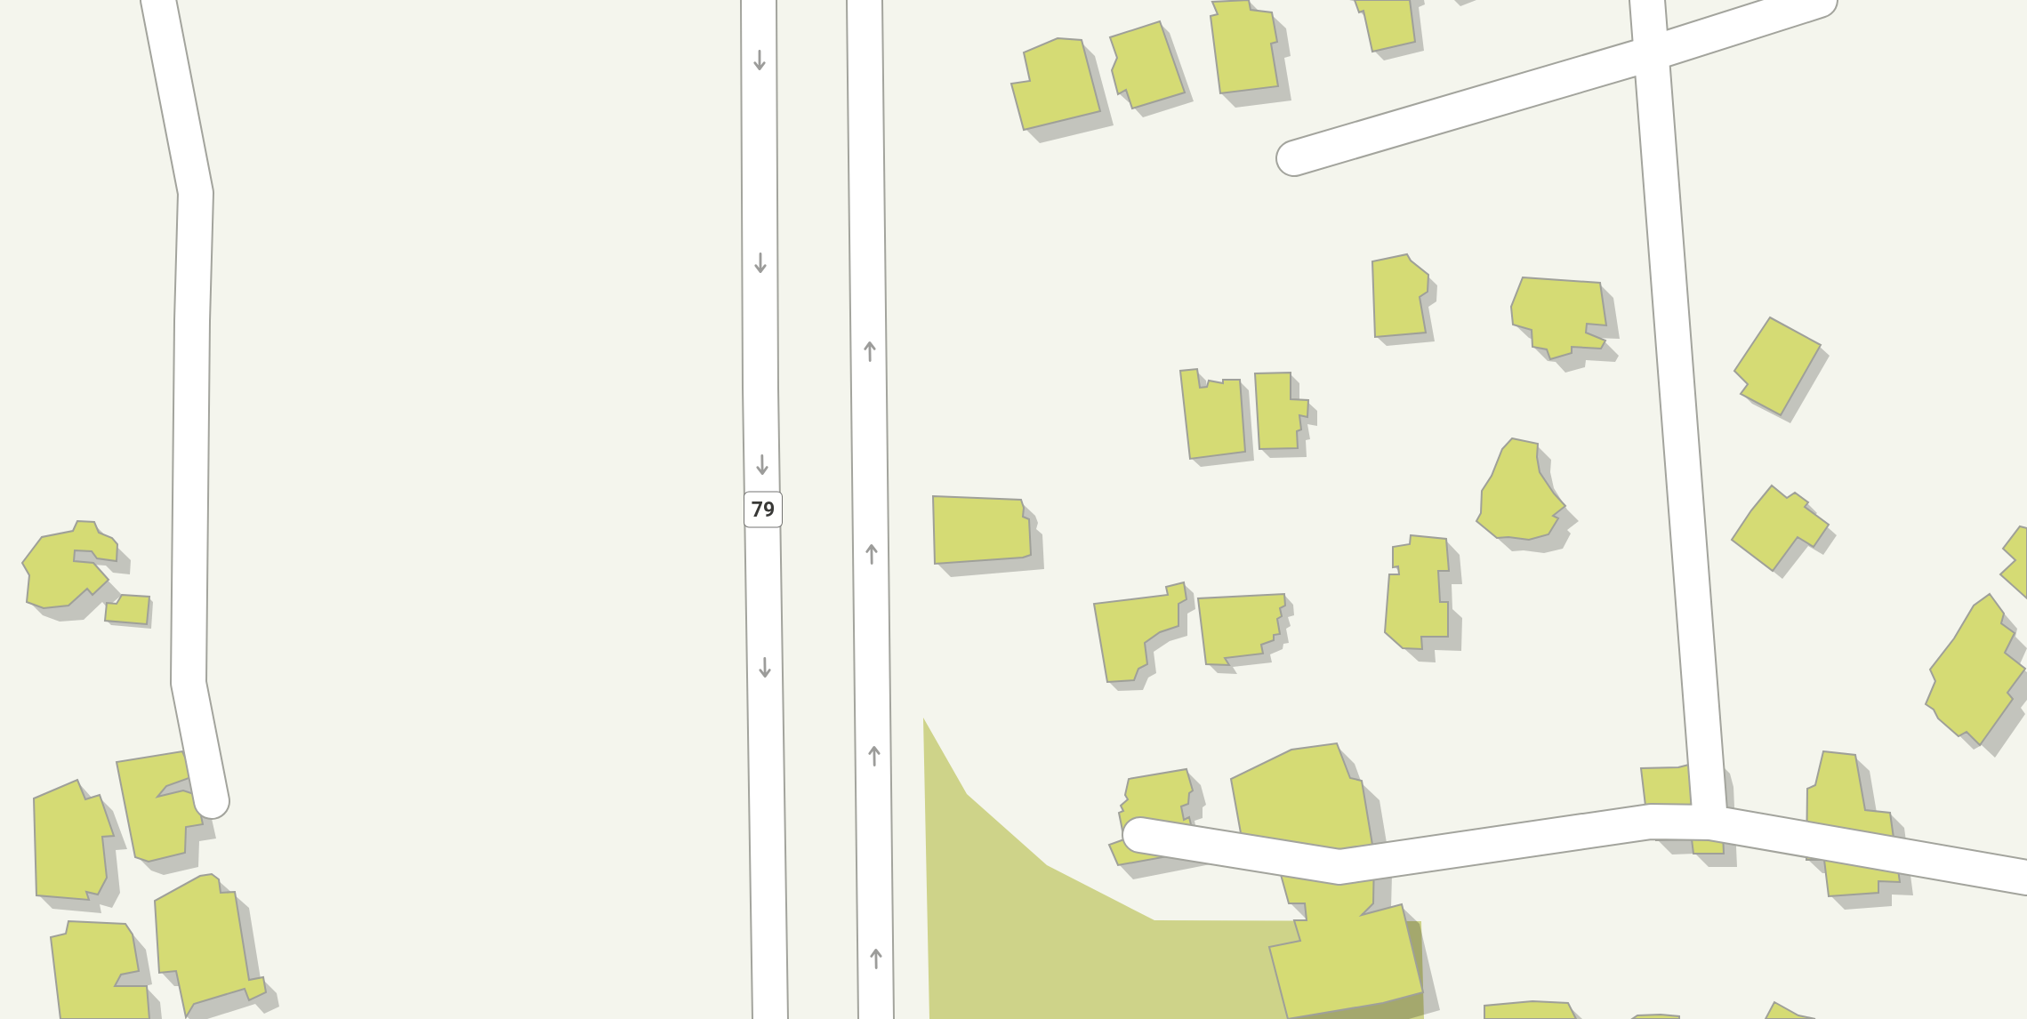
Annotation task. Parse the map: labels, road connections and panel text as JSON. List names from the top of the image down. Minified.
{"streets":{"main road":["79"]}}
